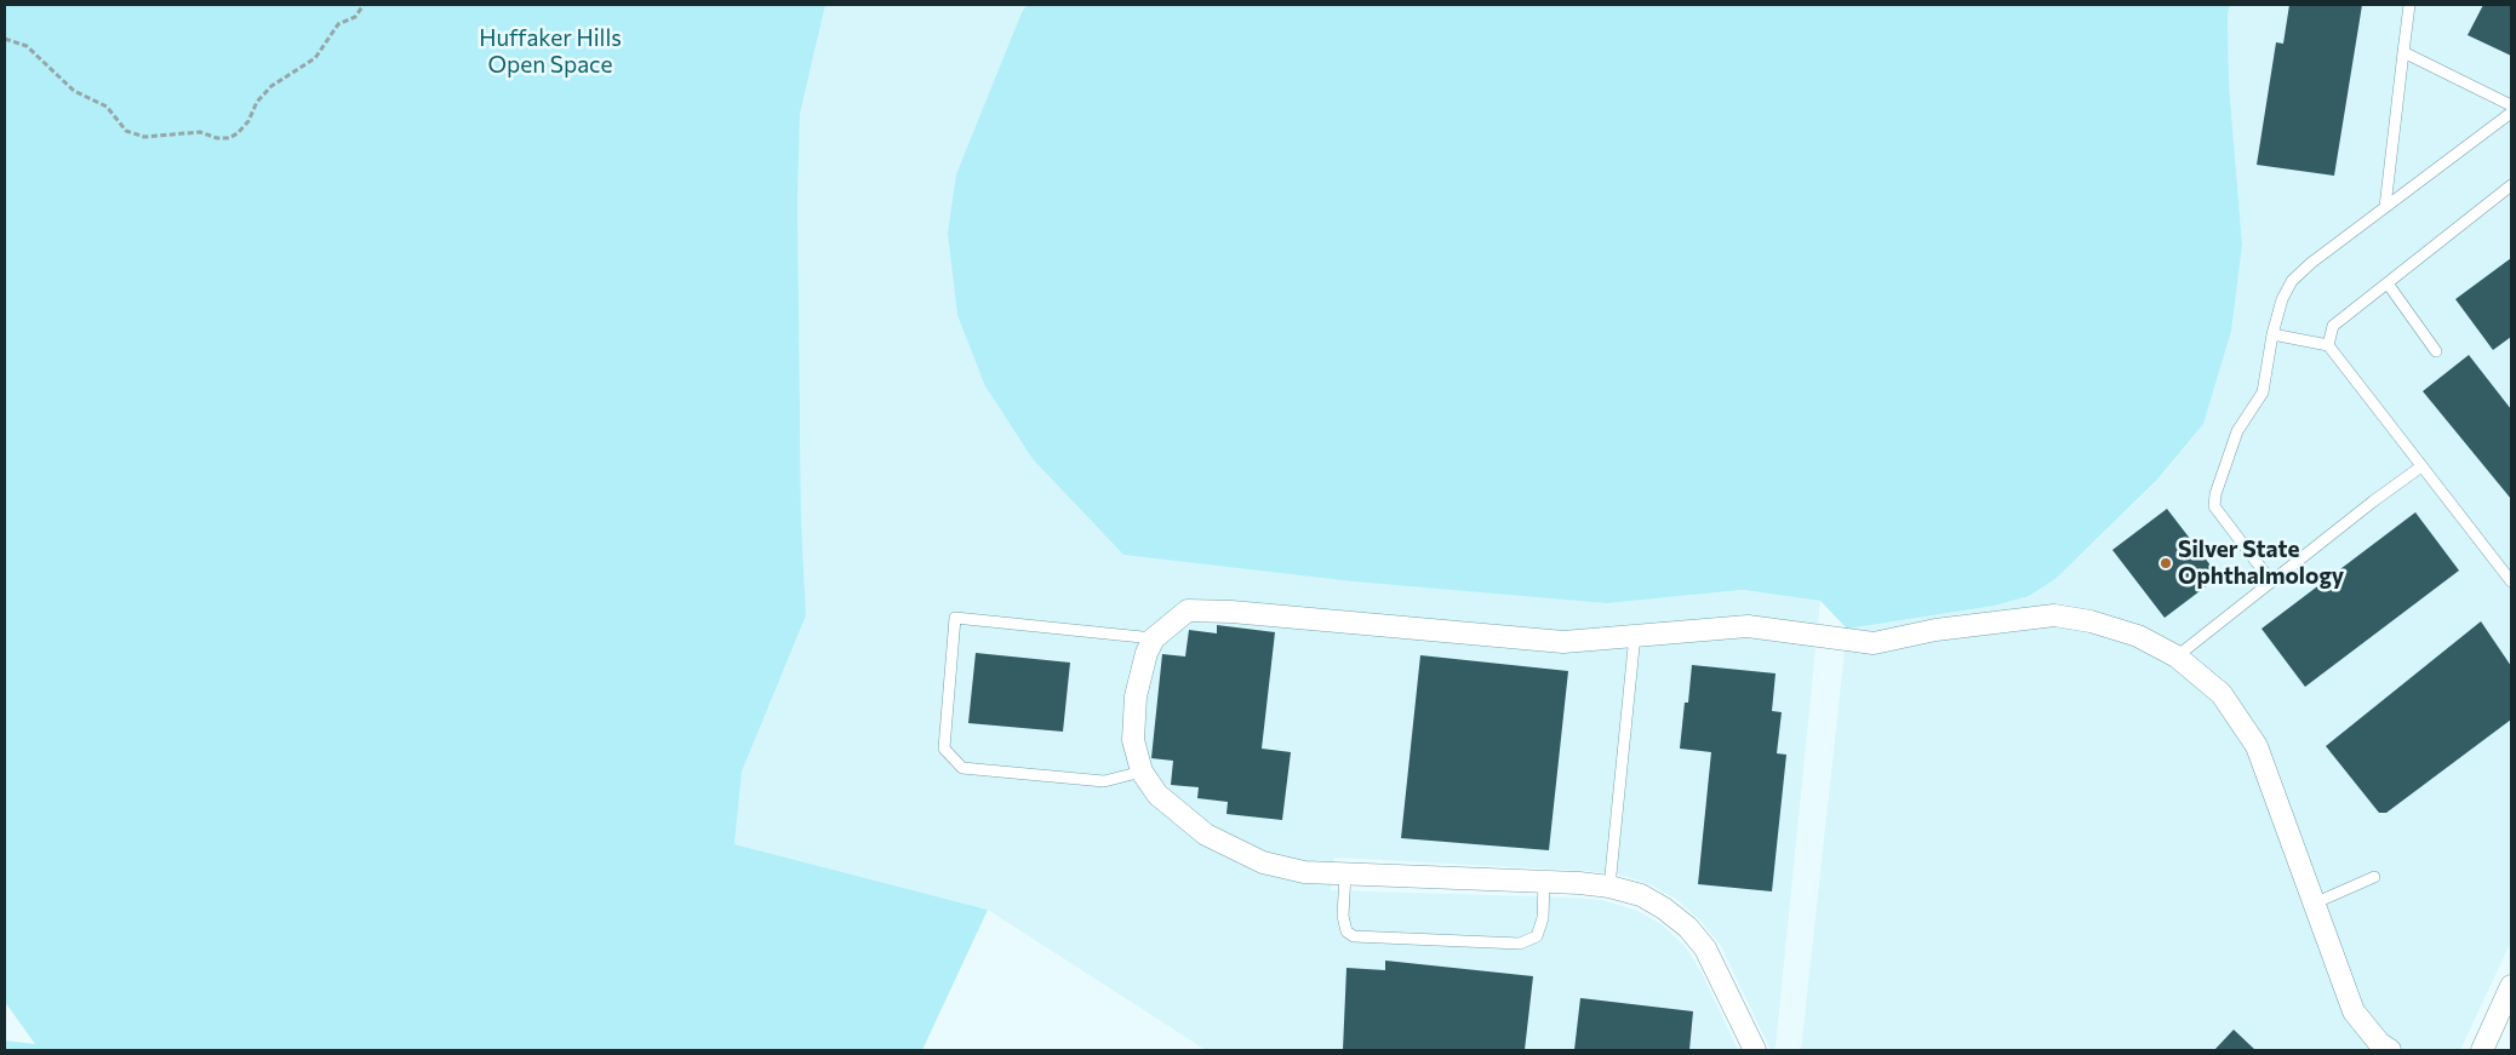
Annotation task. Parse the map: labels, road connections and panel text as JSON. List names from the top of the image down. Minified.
{"parks":["Huffaker Hills Open Space"],"places":["Silver State Ophthalmology"]}
